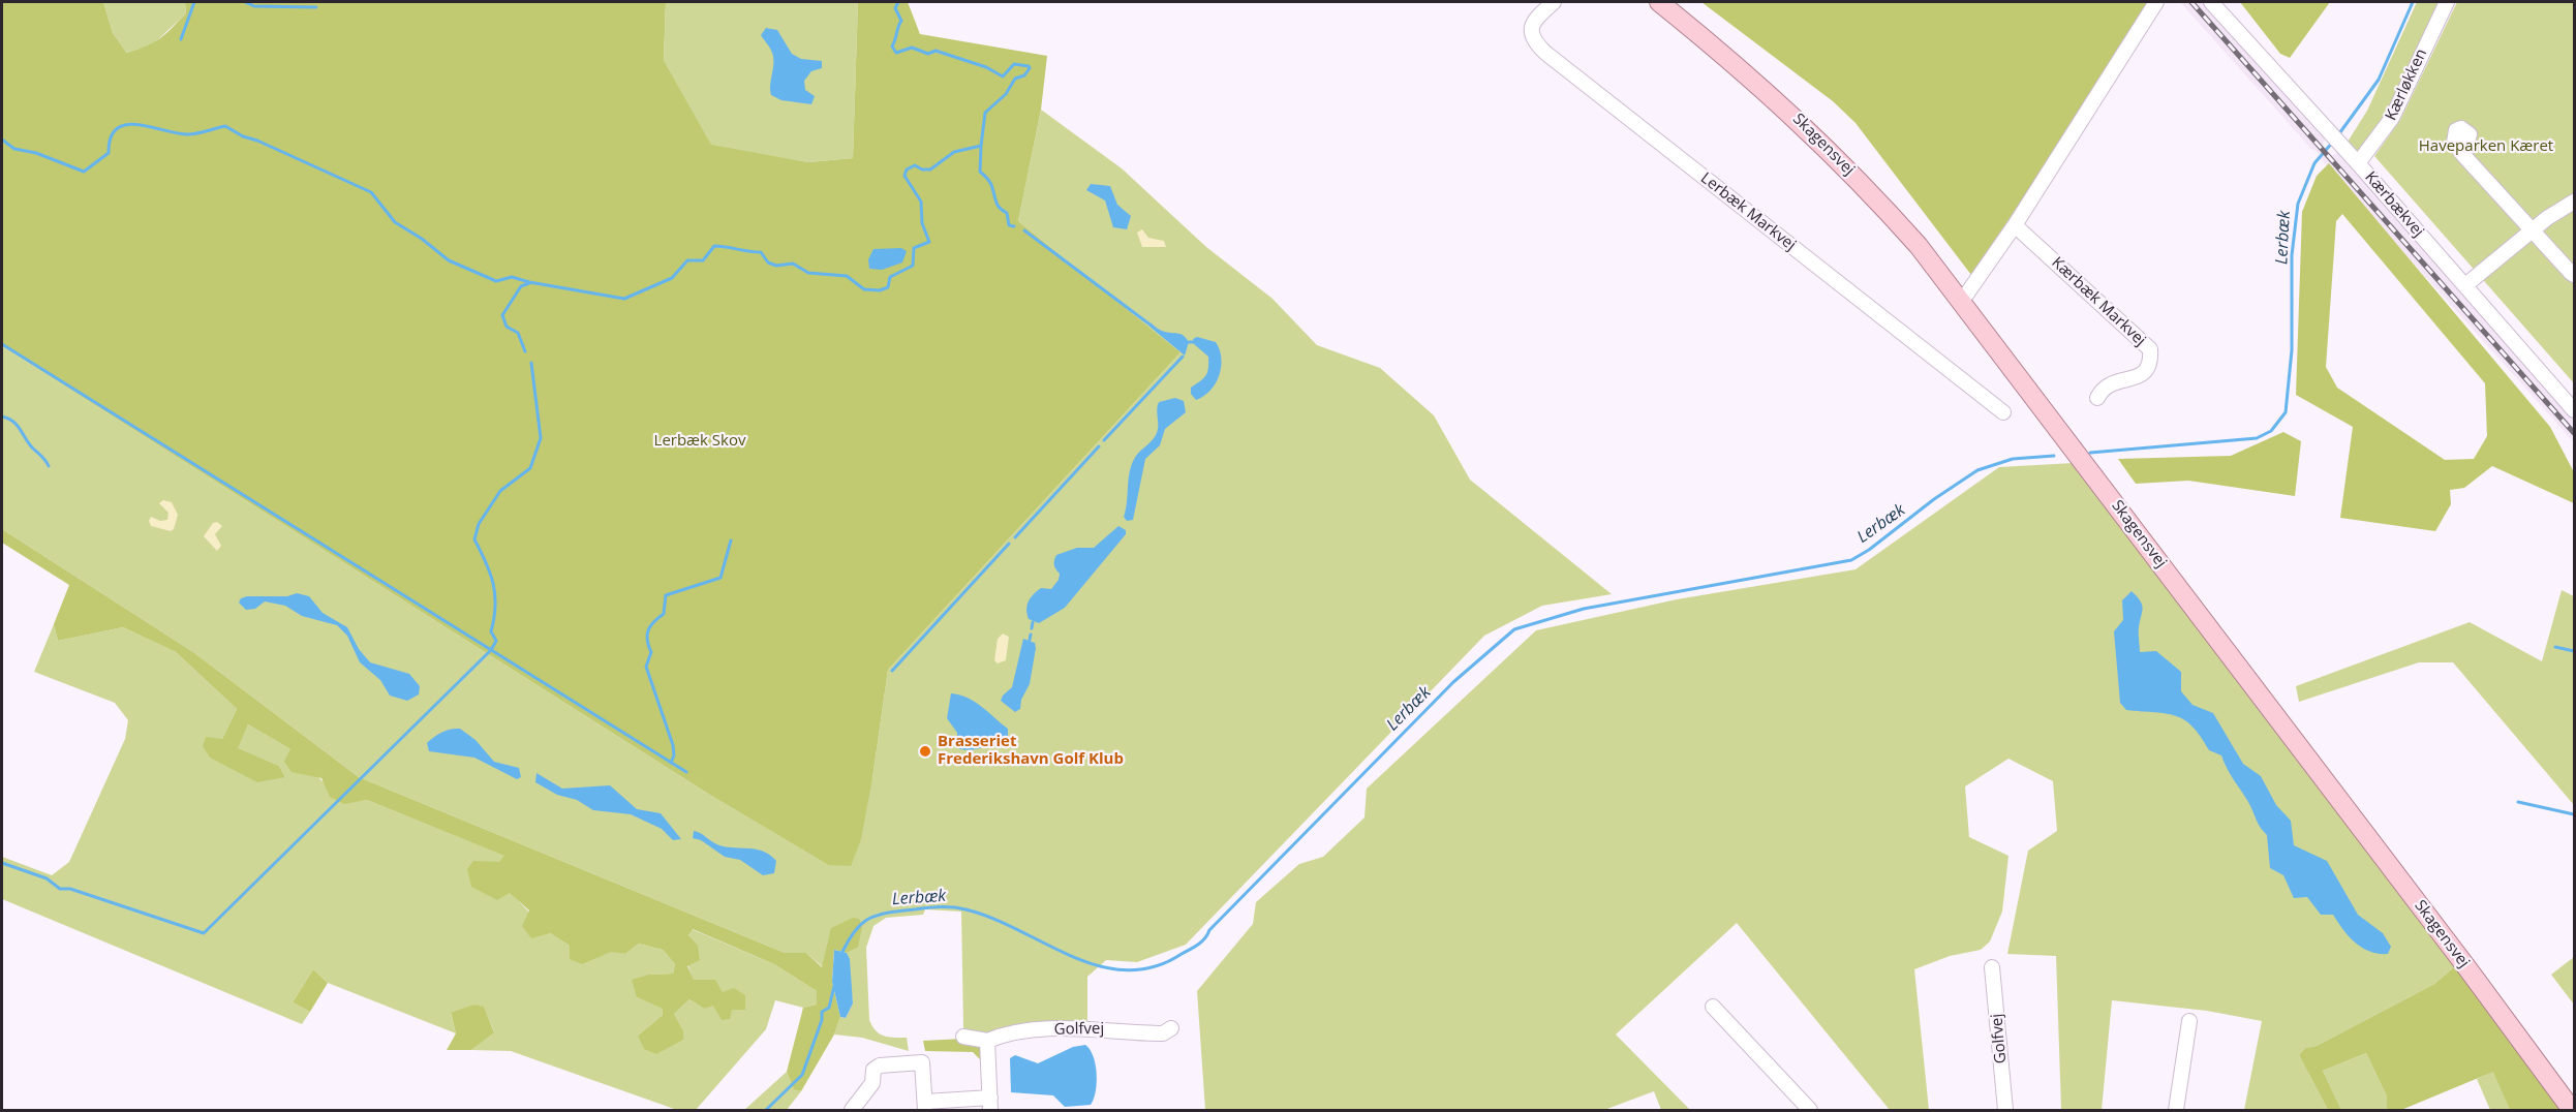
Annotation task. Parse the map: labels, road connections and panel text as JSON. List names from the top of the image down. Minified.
{"streets":{"main road":["Skagensvej"],"street":["Kærløkken","Kærbækvej","Lerbæk Markvej","Kærbæk Markvej","Golfvej"]},"crossings":[["Kærløkken","Kærbækvej"]],"water":["Lerbæk"],"parks":["Haveparken Kæret","Lerbæk Skov"],"places":["Brasseriet Frederikshavn Golf Klub"]}
